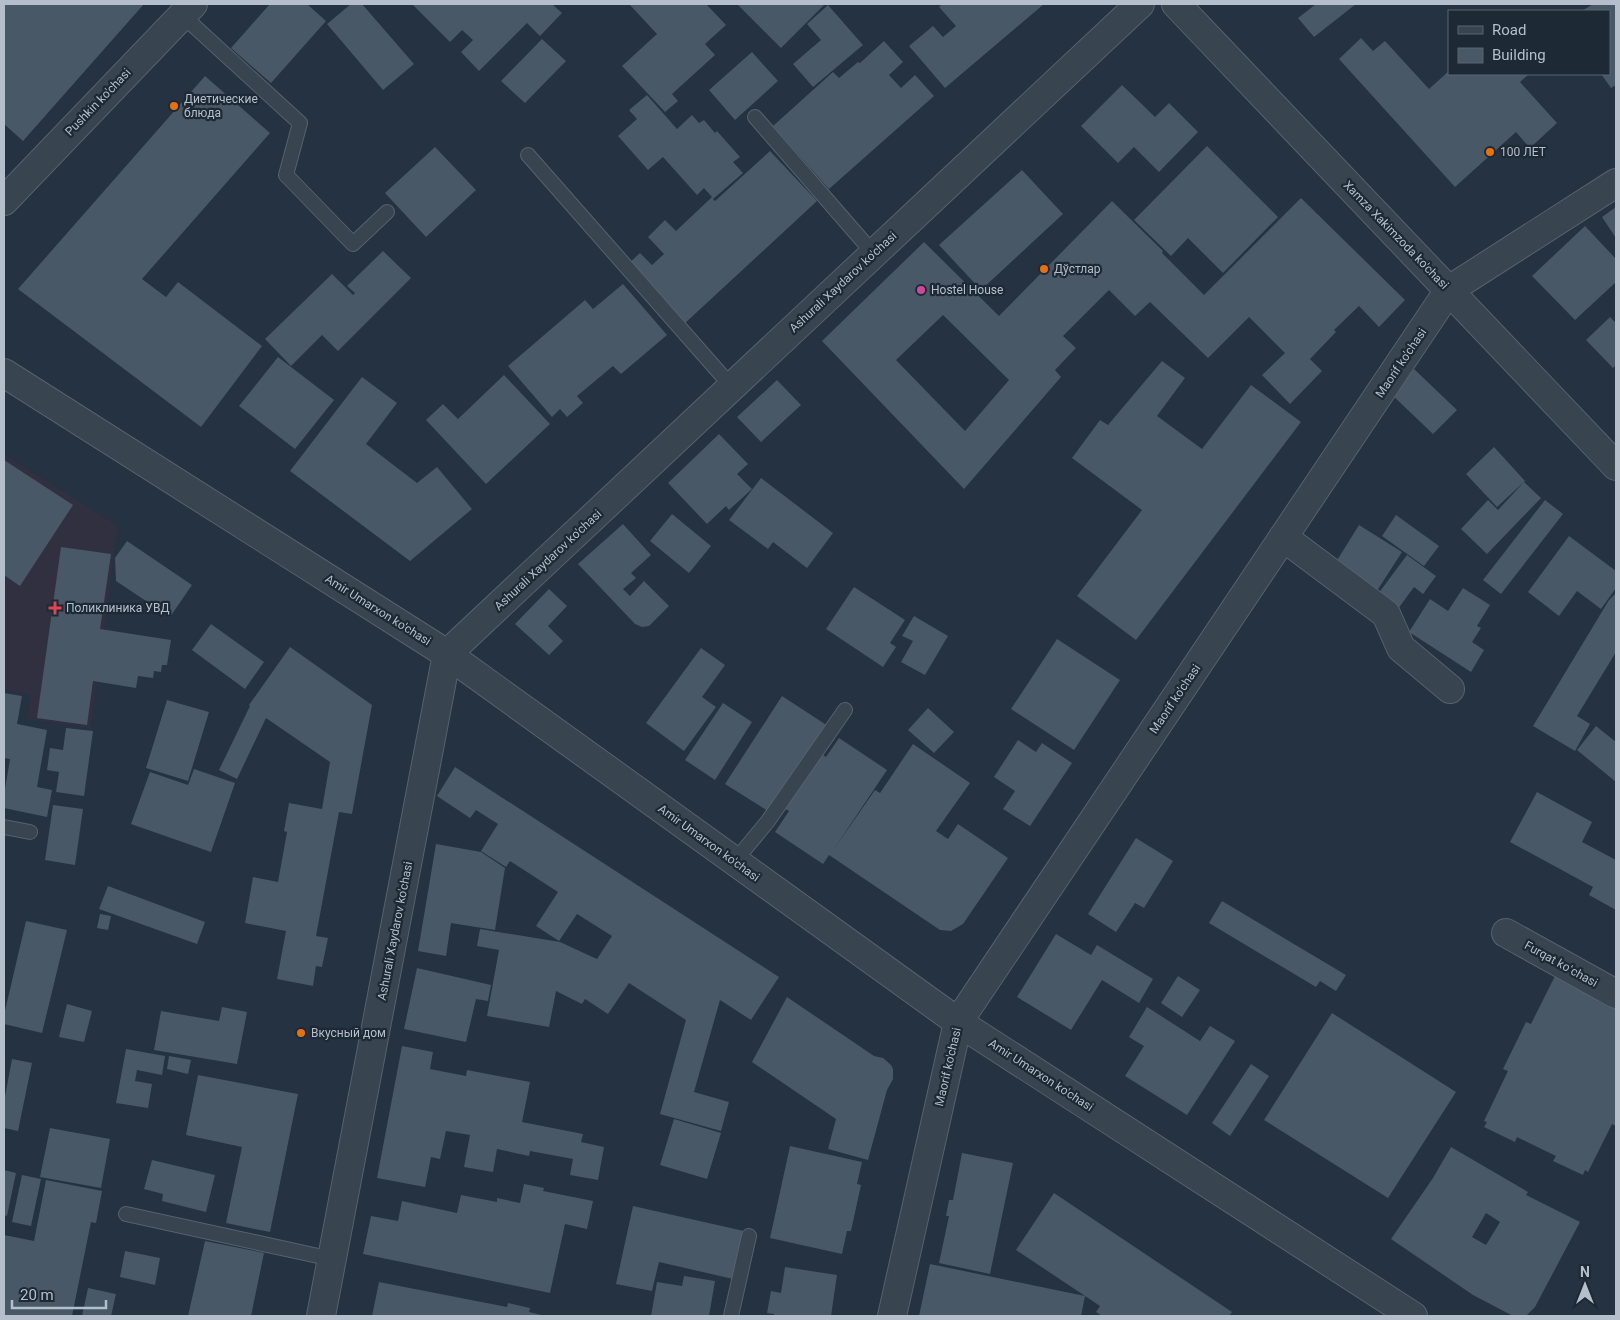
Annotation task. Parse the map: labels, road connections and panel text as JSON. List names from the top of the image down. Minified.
{"streets":{"street":["Pushkin ko'chasi","Xamza Xakimzoda ko'chasi","Ashurali Xaydarov ko'chasi","Maorif ko'chasi","Amir Umarxon ko'chasi","Furqat koʻchasi"]},"crossings":[["Xamza Xakimzoda ko'chasi","Maorif ko'chasi"],["Ashurali Xaydarov ko'chasi","Amir Umarxon ko'chasi"],["Maorif ko'chasi","Amir Umarxon ko'chasi"]],"places":{"other":["Диетические блюда","100 ЛЕТ","Дўстлар","Hostel House","Вкусный дом"],"health":["Поликлиника УВД"]},"legend":["Road","Building"],"scale_bar":"20 m","north":"top"}
